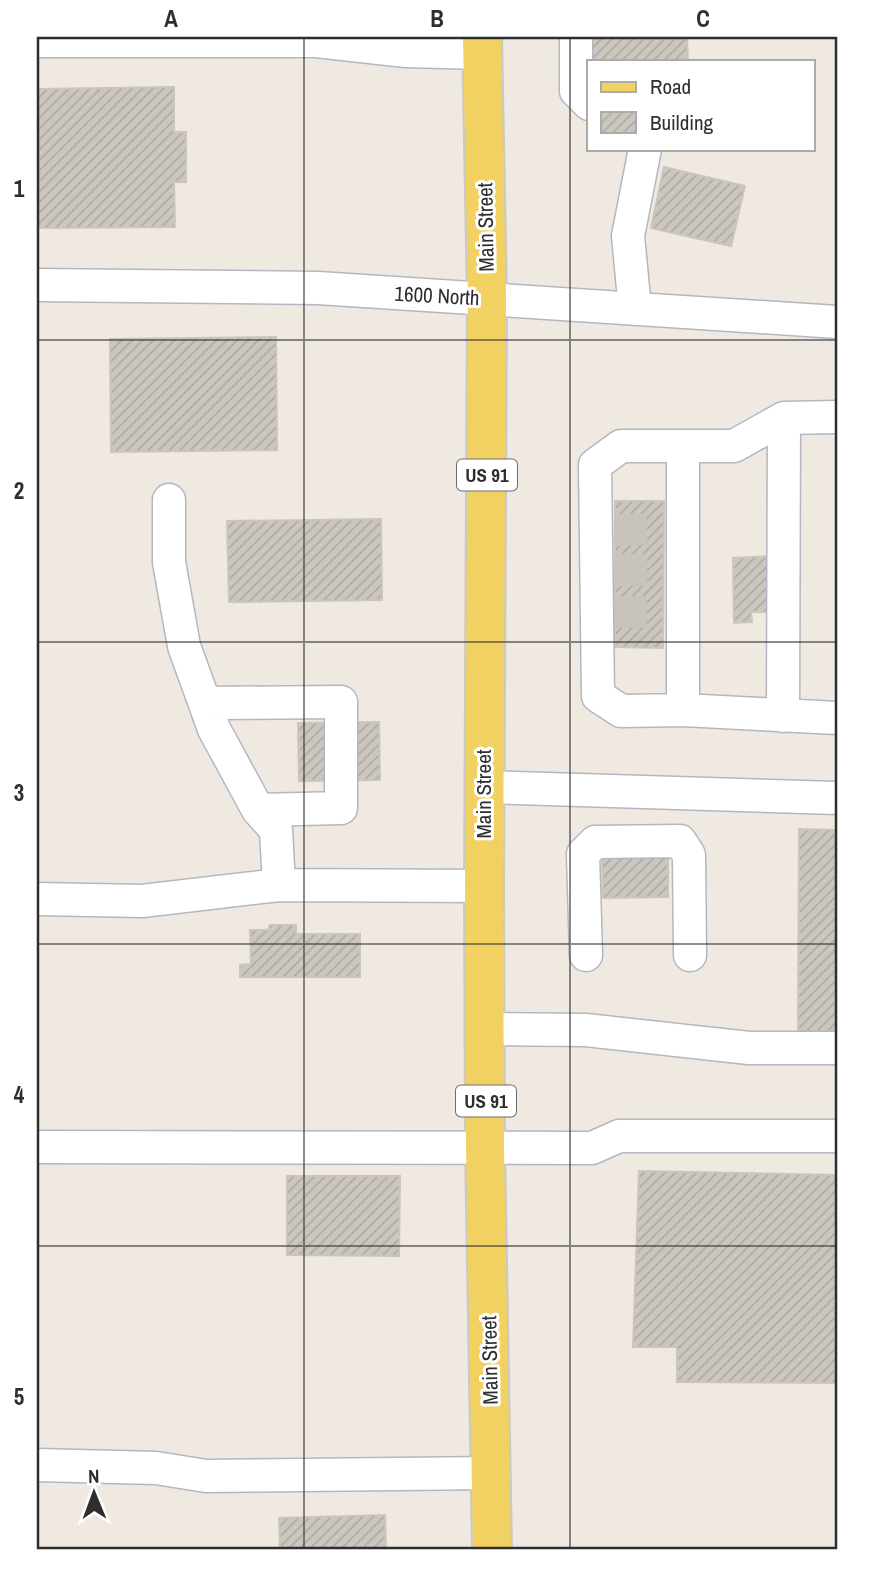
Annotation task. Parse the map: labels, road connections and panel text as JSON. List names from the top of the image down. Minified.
{"streets":{"main road":["Main Street","US 91"],"street":["1600 North"]},"crossings":[["Main Street","1600 North"]],"legend":["Road","Building"],"north":"top","grid":{"columns":["A","B","C"],"rows":["1","2","3","4","5"]}}
